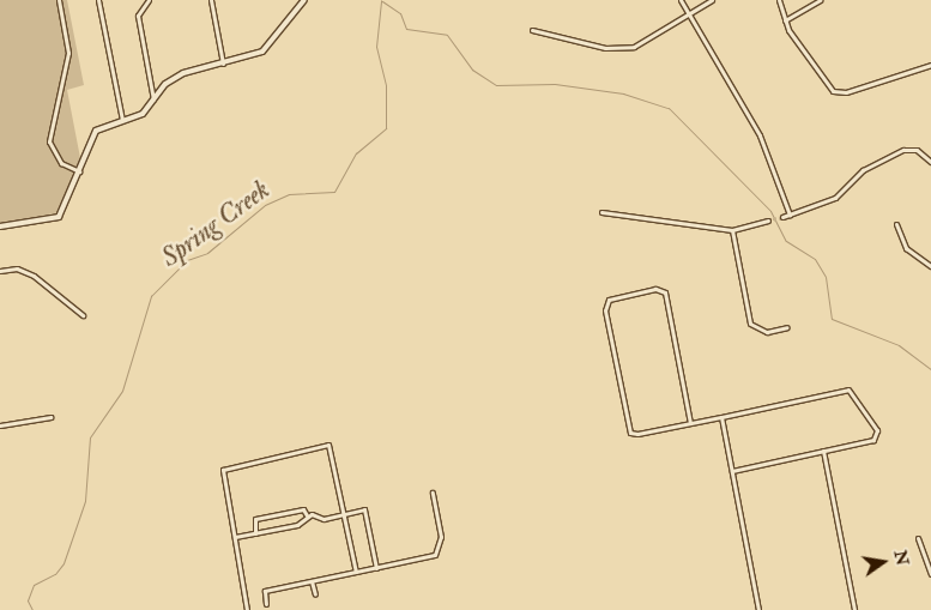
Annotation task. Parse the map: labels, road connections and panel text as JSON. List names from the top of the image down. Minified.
{"water":["Spring Creek"],"north":"right"}
